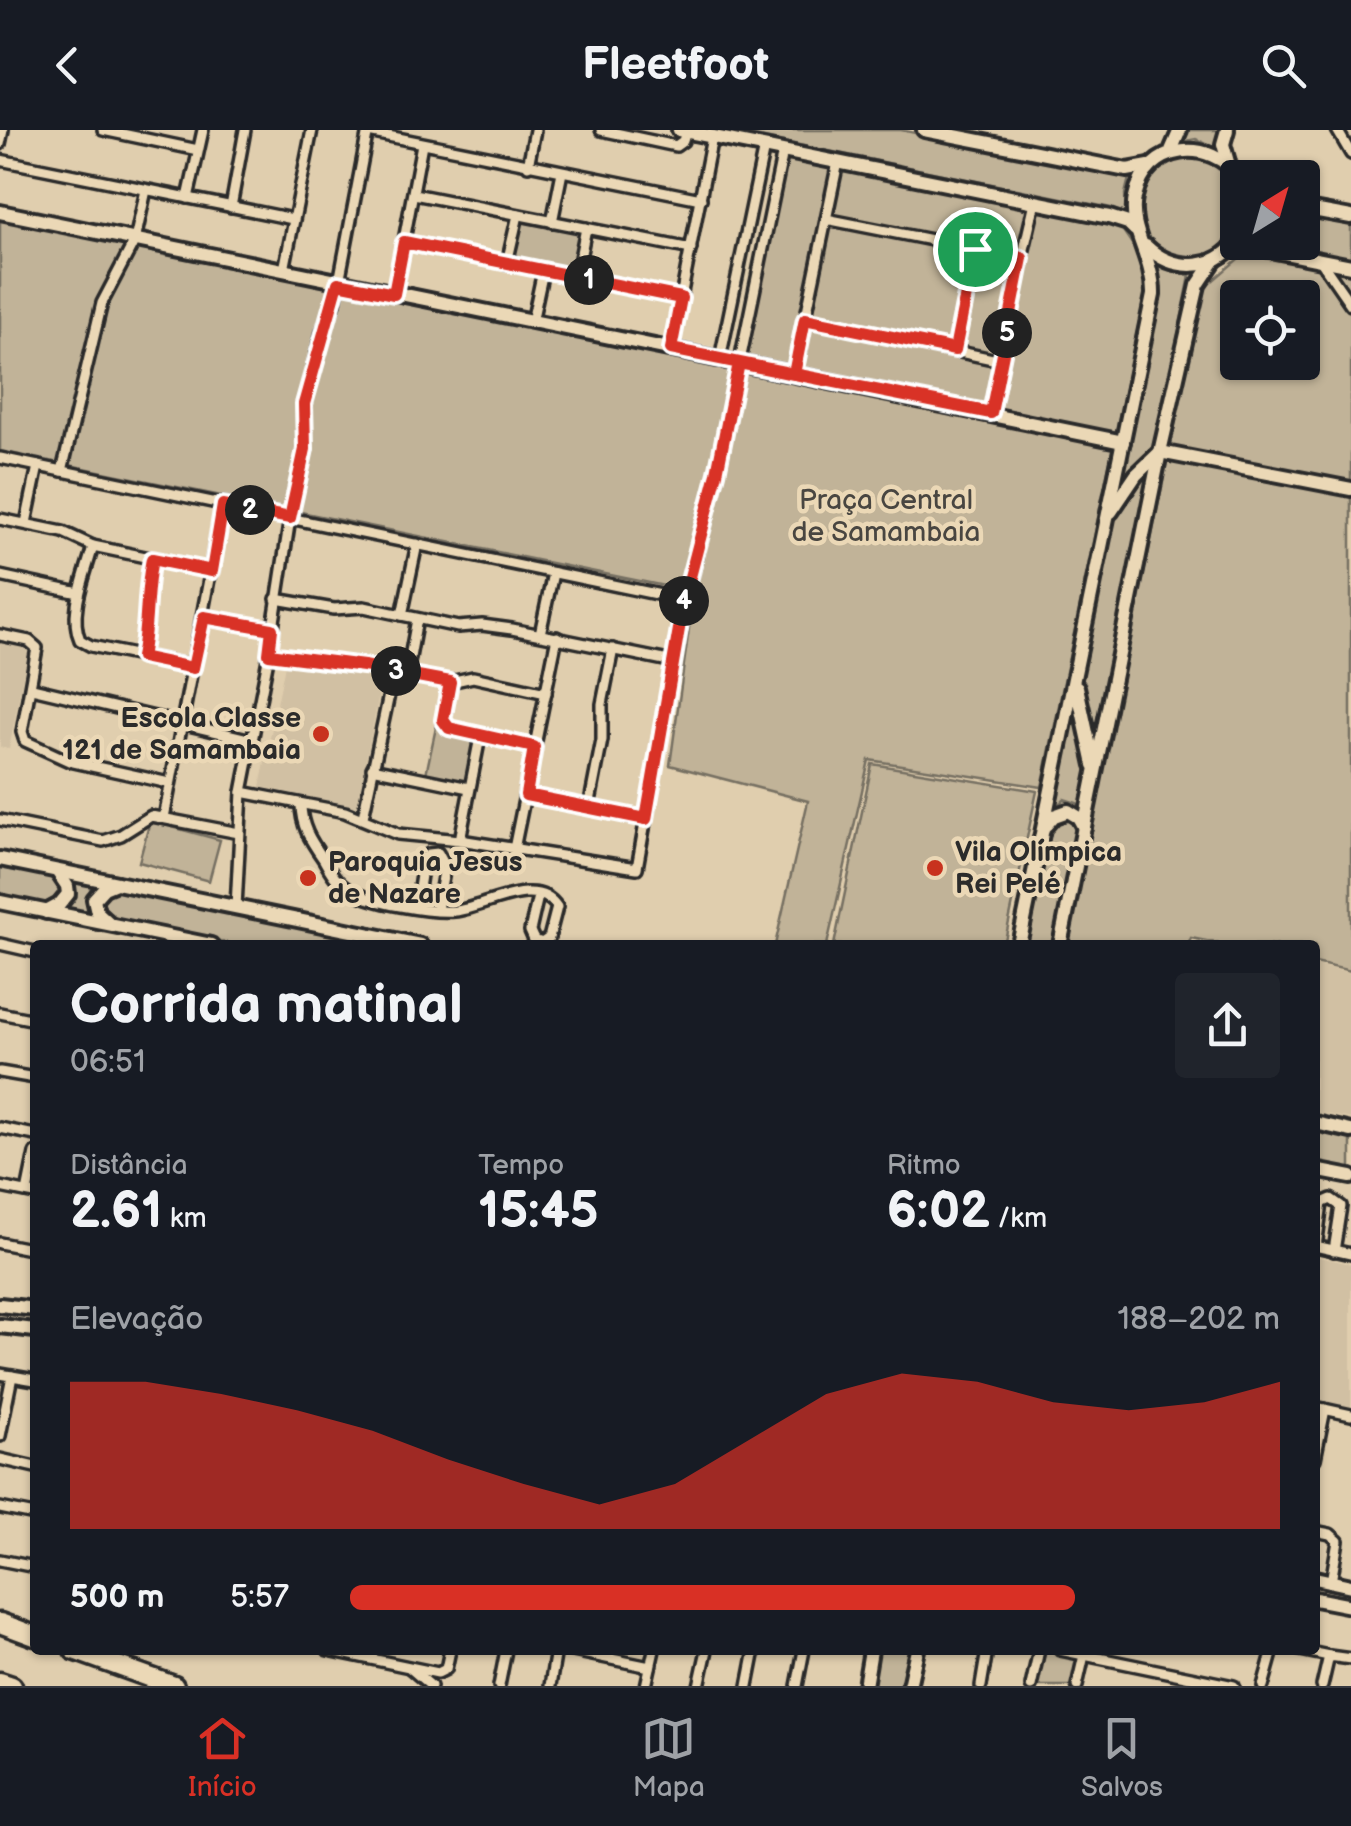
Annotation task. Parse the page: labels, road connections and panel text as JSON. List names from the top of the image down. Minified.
{"parks":["Praça Central de Samambaia"],"places":["Escola Classe 121 de Samambaia","Vila Olímpica Rei Pelé","Paroquia Jesus de Nazare"],"north":"top right","page":{"header":"Fleetfoot","pins":["1","5","2","4","3"],"heading":["Corrida matinal","06:51"],"stats":[["Distância","2.61 km"],["Tempo","15:45"],["Ritmo","6:02 /km"]],"chart":["Elevação","188–202 m"],"list":[{"name":"500 m","note":"5:57"}],"tabs":["Início","Mapa","Salvos"]}}
